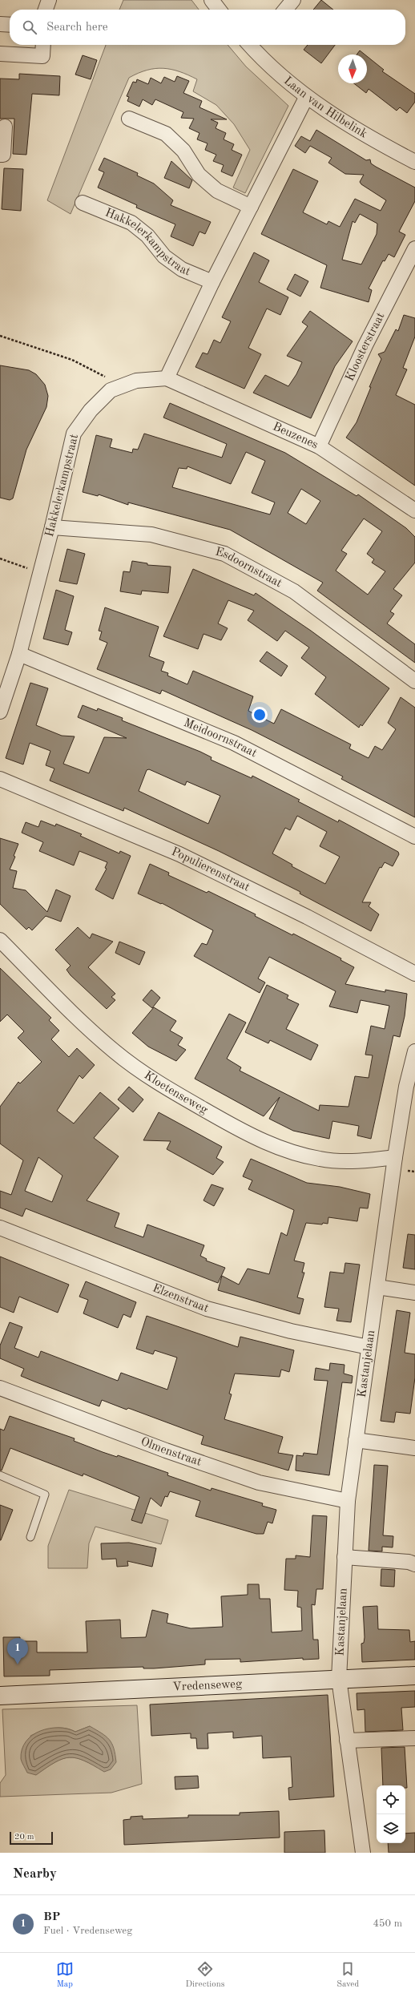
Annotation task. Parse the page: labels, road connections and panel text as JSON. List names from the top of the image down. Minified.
{"streets":{"main road":["Vredenseweg"],"street":["Laan van Hilbelink","Hakkelerkampstraat","Kloosterstraat","Beuzenes","Esdoornstraat","Meidoornstraat","Populierenstraat","Kloetenseweg","Elzenstraat","Kastanjelaan","Olmenstraat"]},"crossings":[["Hakkelerkampstraat","Beuzenes"],["Hakkelerkampstraat","Esdoornstraat"],["Hakkelerkampstraat","Meidoornstraat"],["Kloosterstraat","Beuzenes"],["Kloetenseweg","Kastanjelaan"],["Elzenstraat","Kastanjelaan"],["Kastanjelaan","Olmenstraat"],["Kastanjelaan","Vredenseweg"]],"scale_bar":"20 m","north":"bottom","page":{"search":"Search here","pins":"1","scale":"20 m","heading":"Nearby","list":[{"mark":"1","name":"BP","note":"Fuel · Vredenseweg","value":"450 m"}],"nav":["Map","Directions","Saved"]}}
